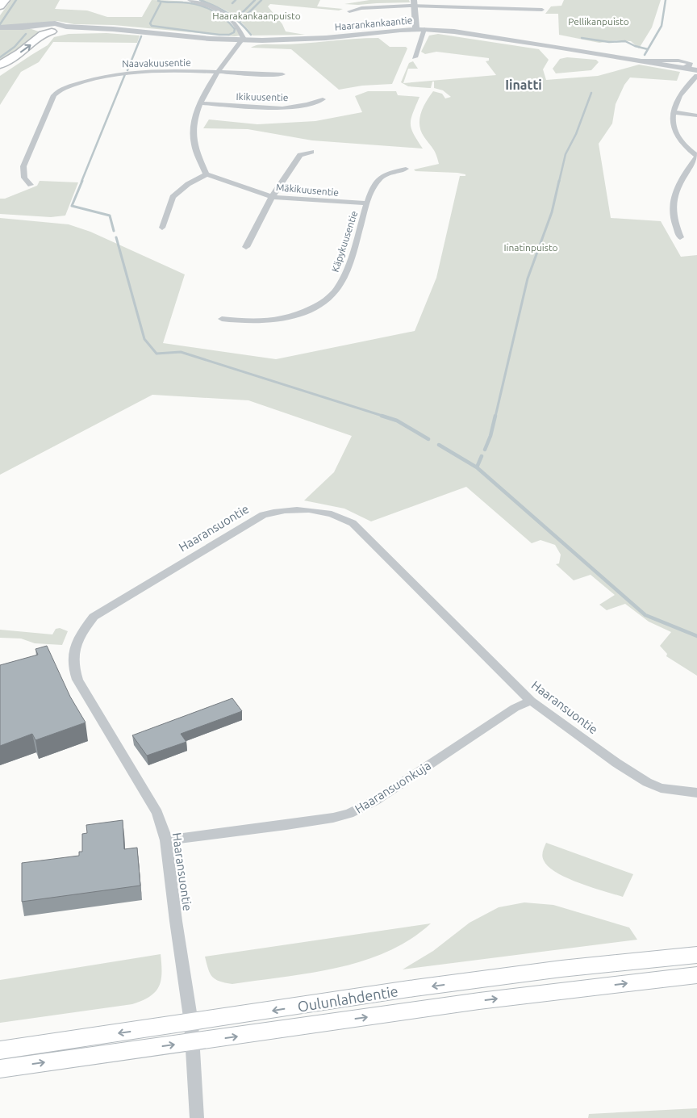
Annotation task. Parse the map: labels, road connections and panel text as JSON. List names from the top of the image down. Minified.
{"streets":{"main road":["Oulunlahdentie"],"street":["Haarankankaantie","Naavakuusentie","Ikikuusentie","Mäkikuusentie","Käpykuusentie","Haaransuontie","Haaransuonkuja"]},"crossings":[["Mäkikuusentie","Käpykuusentie"],["Haaransuontie","Haaransuonkuja"],["Haaransuontie","Oulunlahdentie"]],"districts":["Iinatti"],"parks":["Haarakankaanpuisto","Pellikanpuisto","Iinatinpuisto"]}
